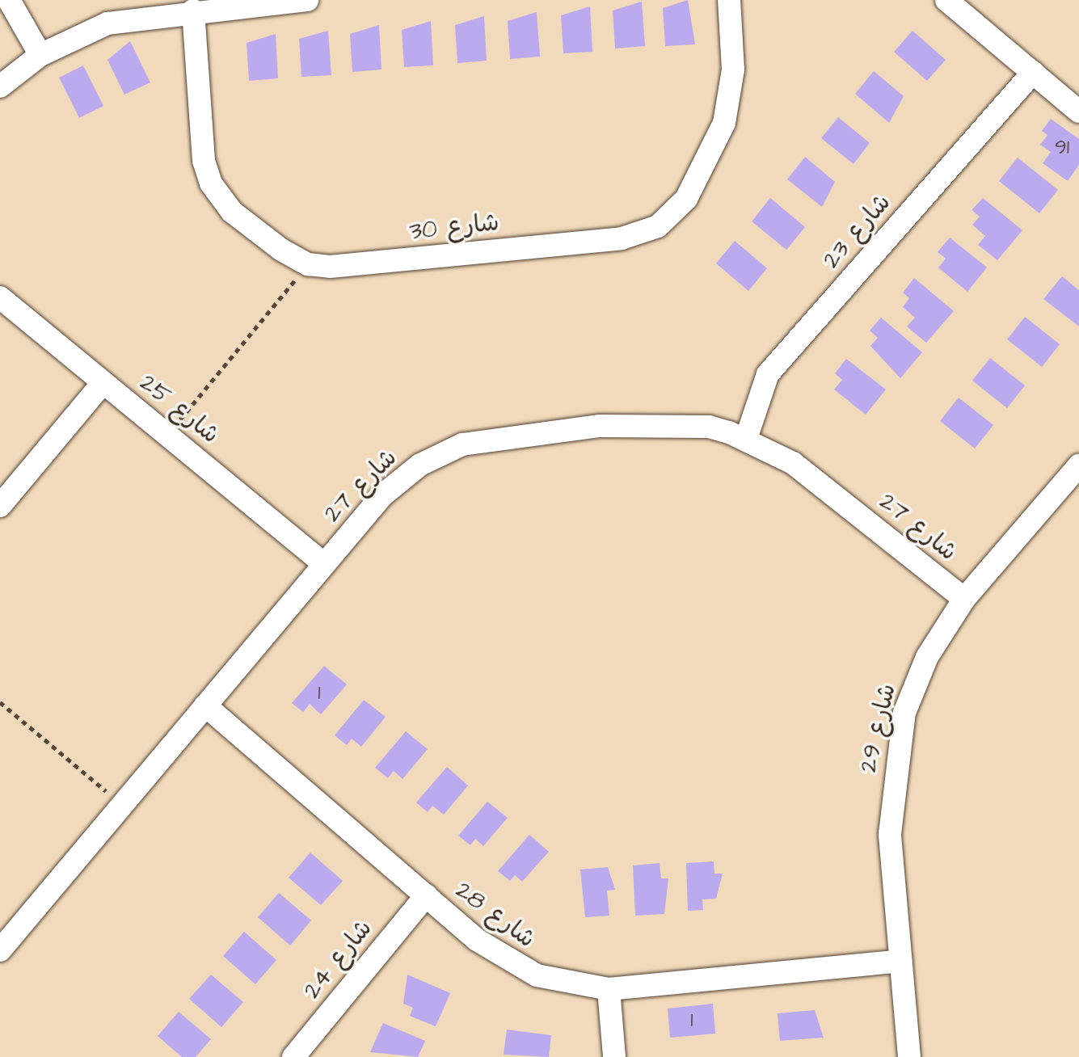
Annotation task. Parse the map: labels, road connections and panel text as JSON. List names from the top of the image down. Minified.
{"streets":{"street":["شارع 30","شارع 23","شارع 25","شارع 27","شارع 29","شارع 28","شارع 24"]},"crossings":[["شارع 23","شارع 27"],["شارع 25","شارع 27"],["شارع 27","شارع 29"],["شارع 27","شارع 28"],["شارع 29","شارع 28"],["شارع 28","شارع 24"]],"house_numbers":["91","1","1"]}
